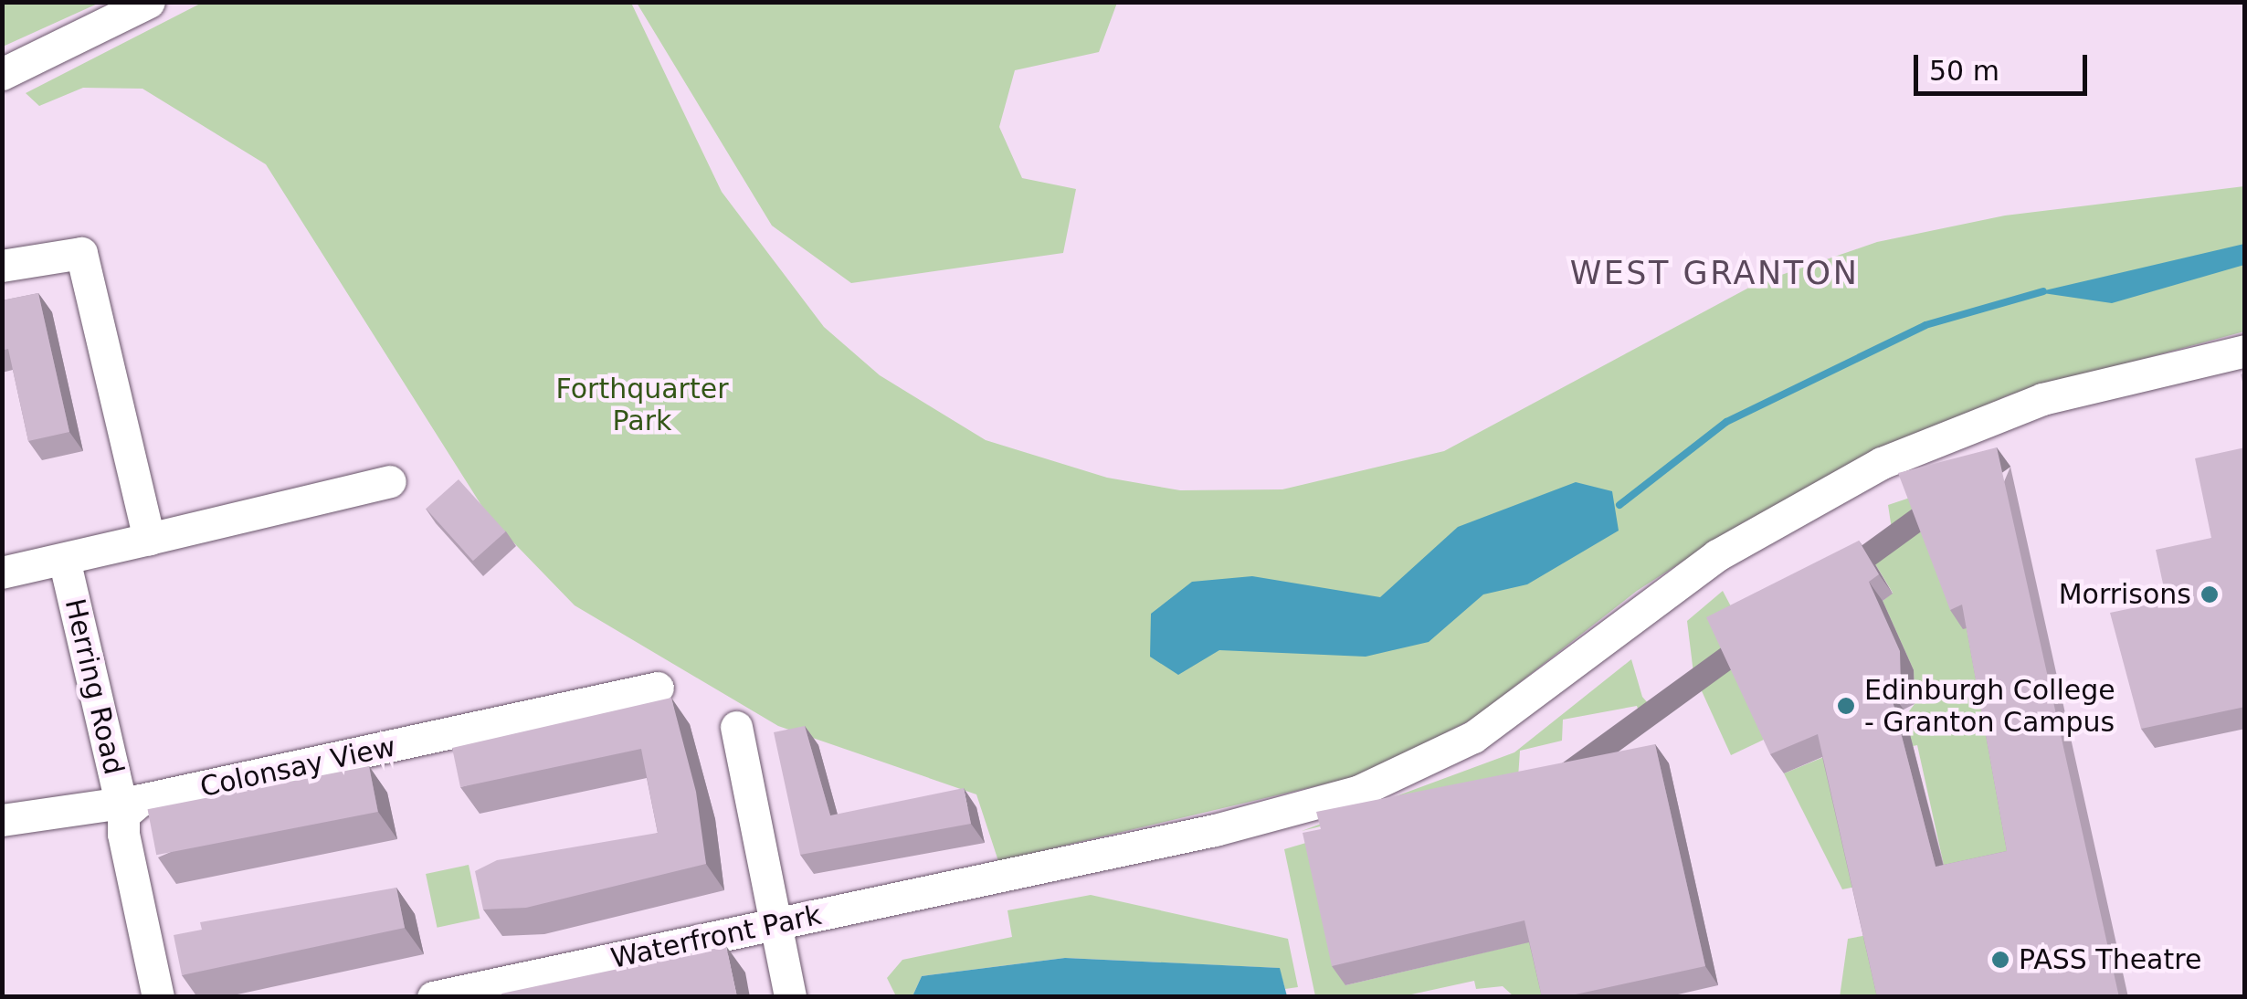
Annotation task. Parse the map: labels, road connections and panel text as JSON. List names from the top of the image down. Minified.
{"streets":{"street":["Herring Road","Colonsay View","Waterfront Park"]},"crossings":[["Herring Road","Colonsay View"]],"districts":["WEST GRANTON"],"parks":["Forthquarter Park"],"places":["Morrisons","Edinburgh College - Granton Campus","PASS Theatre"],"scale_bar":"50 m"}
